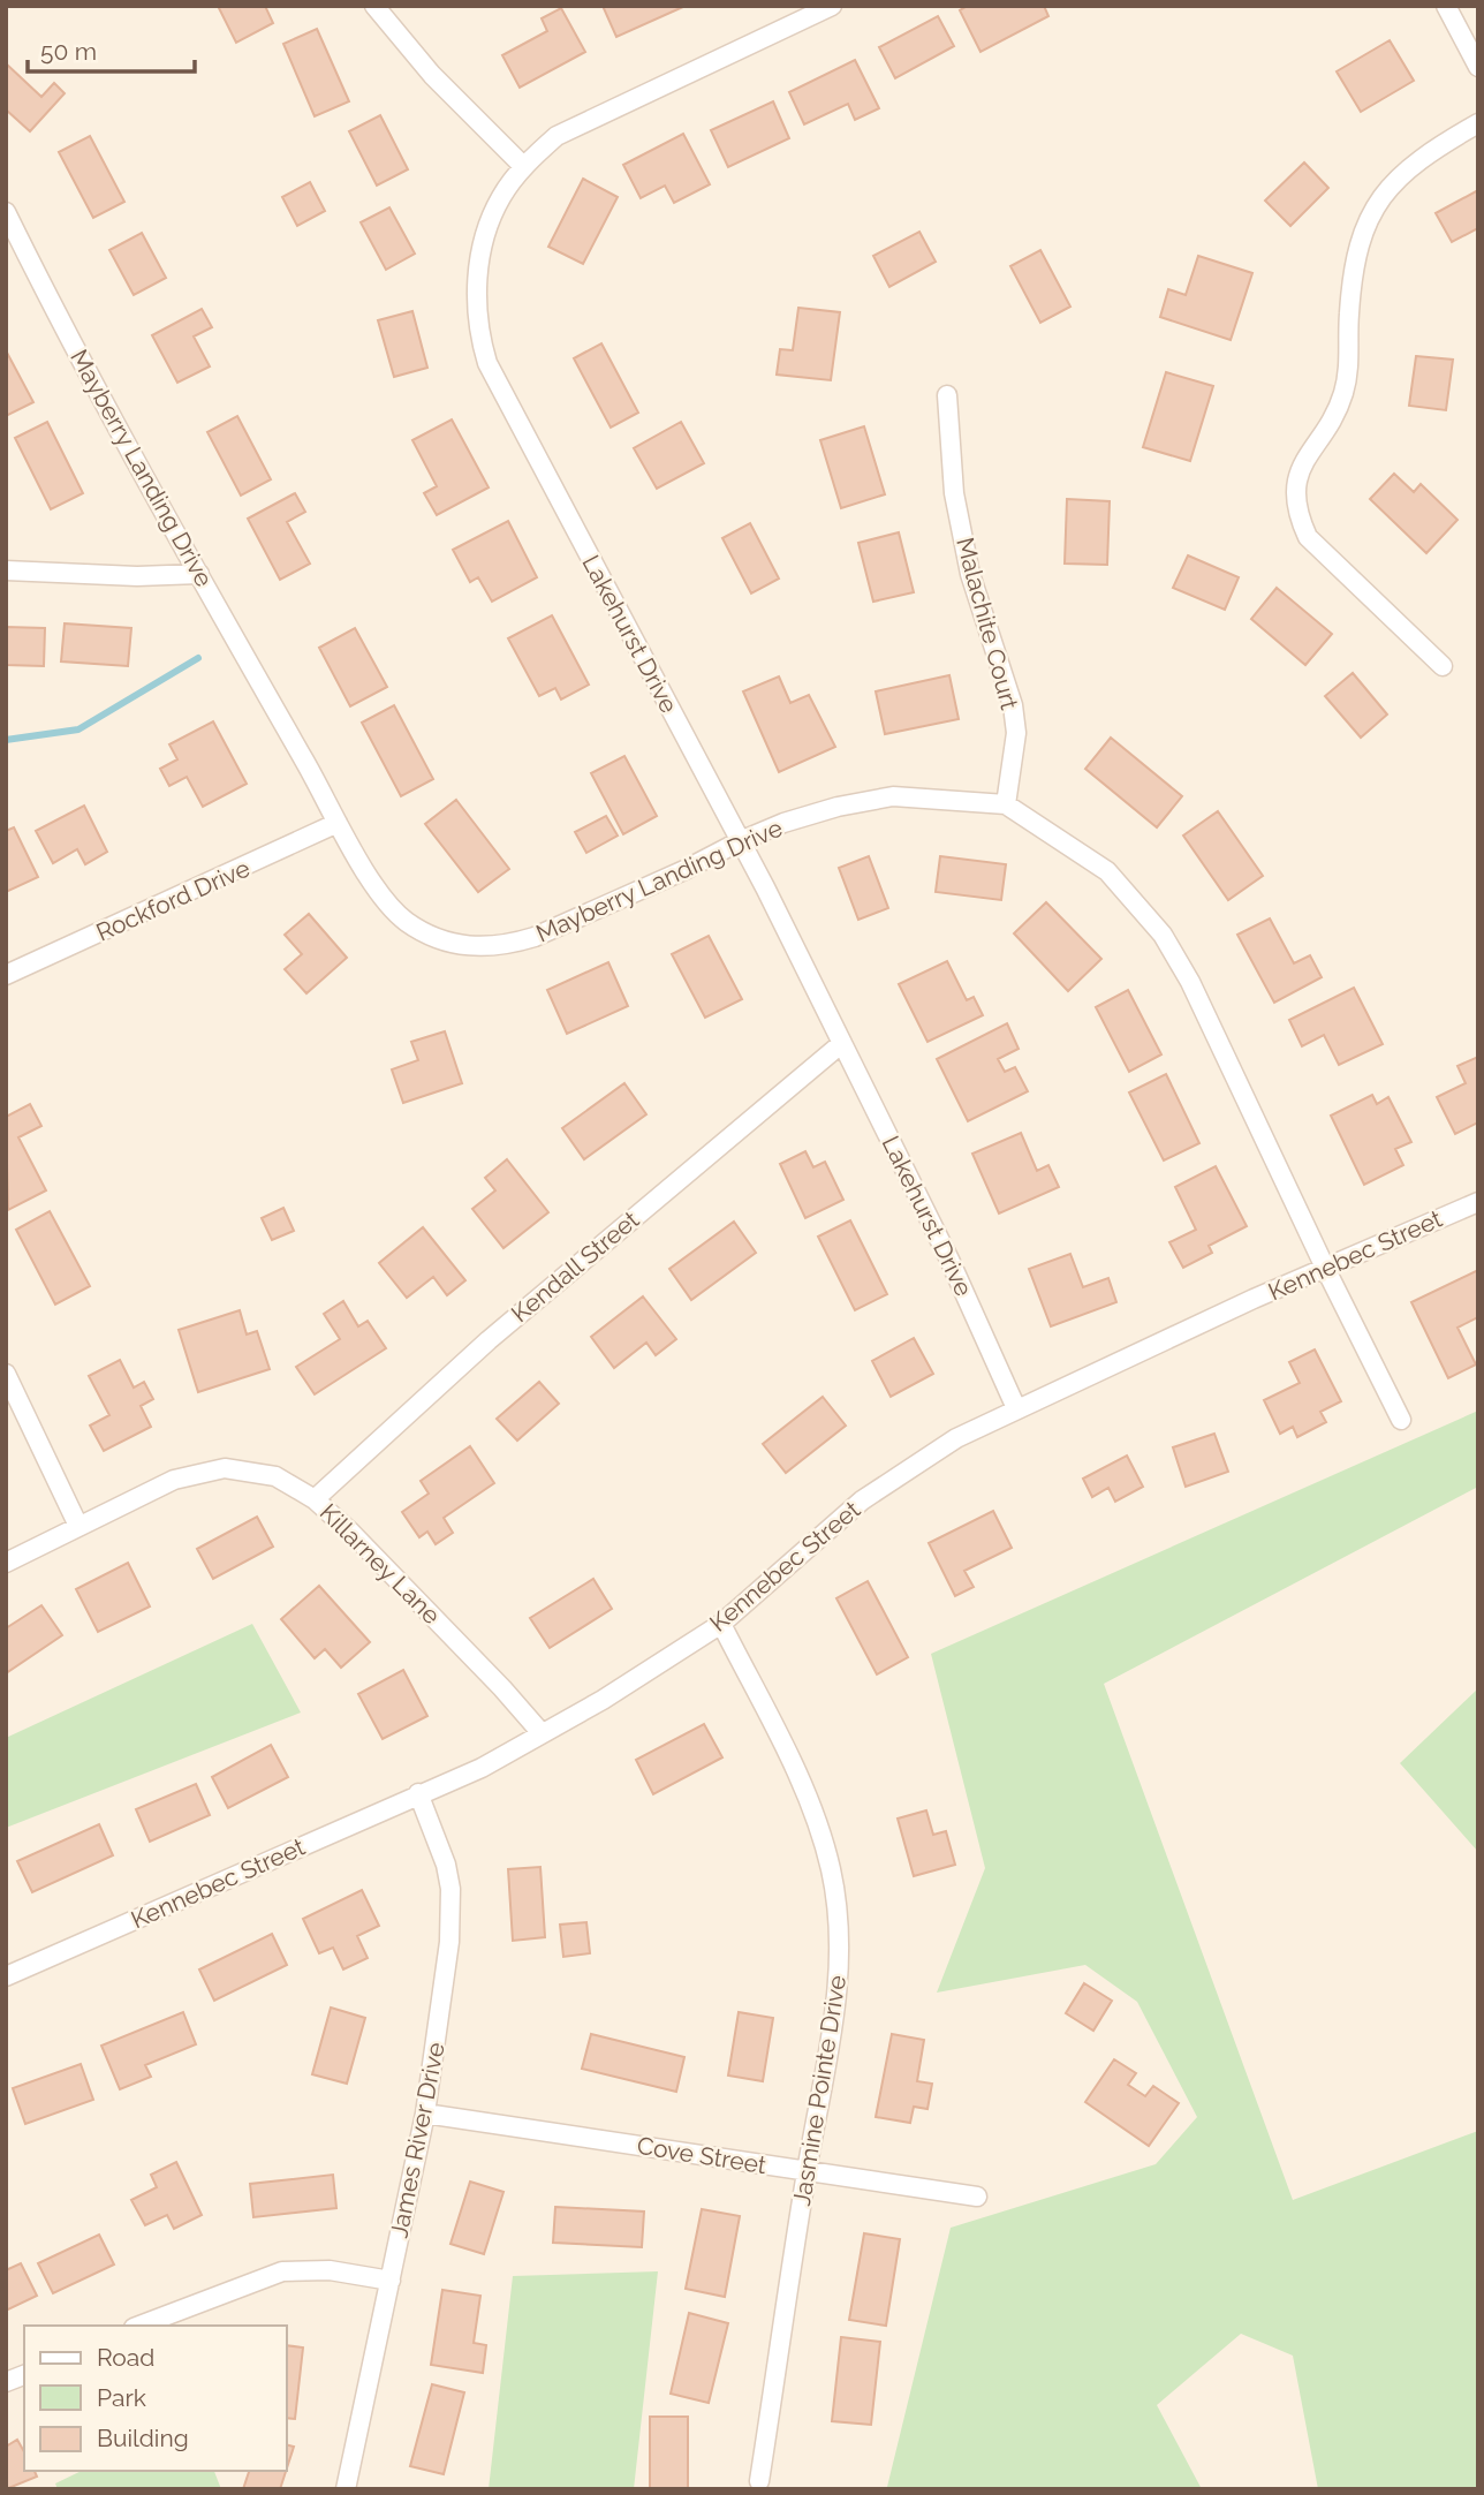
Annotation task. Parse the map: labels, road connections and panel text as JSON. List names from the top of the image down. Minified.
{"streets":{"street":["Mayberry Landing Drive","Malachite Court","Lakehurst Drive","Rockford Drive","Kennebec Street","Kendall Street","Killarney Lane","Jasmine Pointe Drive","James River Drive","Cove Street"]},"crossings":[["Mayberry Landing Drive","Malachite Court"],["Mayberry Landing Drive","Lakehurst Drive"],["Mayberry Landing Drive","Rockford Drive"],["Mayberry Landing Drive","Kennebec Street"],["Lakehurst Drive","Kennebec Street"],["Lakehurst Drive","Kendall Street"],["Kennebec Street","Killarney Lane"],["Kennebec Street","Jasmine Pointe Drive"],["Kennebec Street","James River Drive"],["Kendall Street","Killarney Lane"],["Jasmine Pointe Drive","Cove Street"],["James River Drive","Cove Street"]],"legend":["Road","Park","Building"],"scale_bar":"50 m"}
